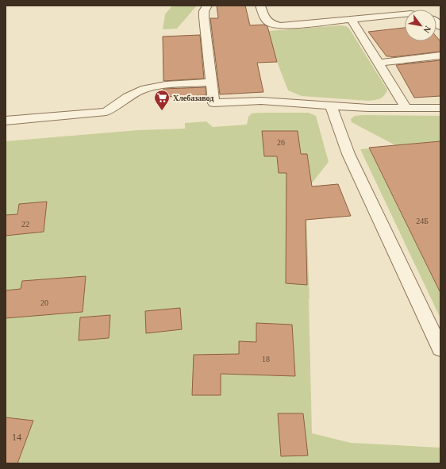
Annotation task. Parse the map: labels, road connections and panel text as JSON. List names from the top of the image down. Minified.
{"places":{"supermarket":["Хлебазавод"]},"house_numbers":["26","24Б","22","20","18","14"],"north":"bottom right"}
